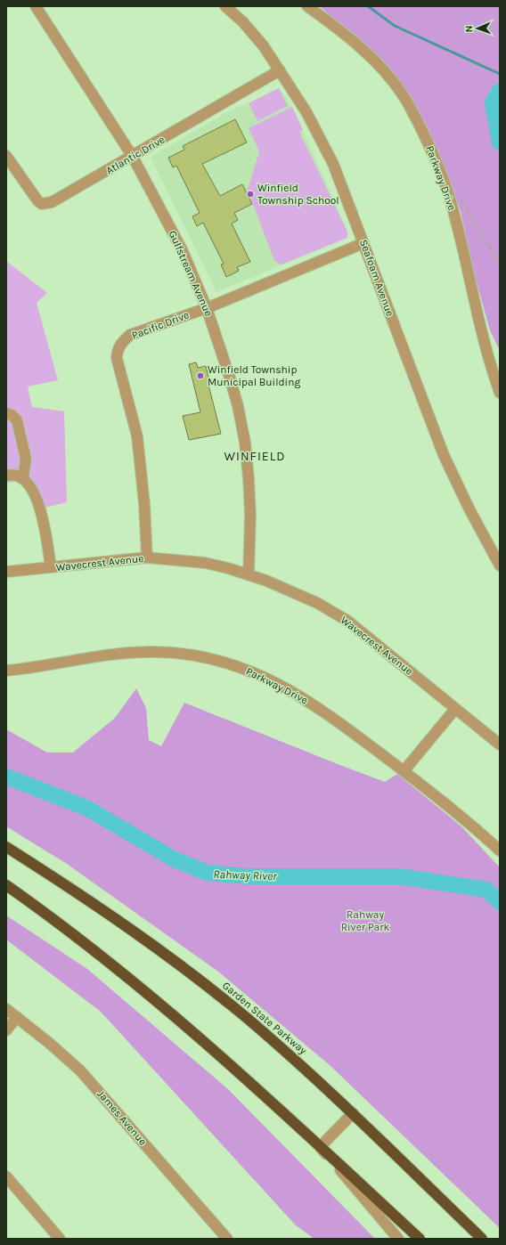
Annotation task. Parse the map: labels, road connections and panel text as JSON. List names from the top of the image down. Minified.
{"streets":{"highway":["Garden State Parkway"],"street":["Atlantic Drive","Parkway Drive","Gulfstream Avenue","Seafoam Avenue","Pacific Drive","Wavecrest Avenue","James Avenue"]},"crossings":[["Atlantic Drive","Gulfstream Avenue"],["Atlantic Drive","Seafoam Avenue"],["Gulfstream Avenue","Pacific Drive"],["Gulfstream Avenue","Wavecrest Avenue"],["Seafoam Avenue","Pacific Drive"],["Pacific Drive","Wavecrest Avenue"]],"districts":["WINFIELD"],"water":["Rahway River"],"parks":["Rahway River Park"],"places":["Winfield Township School","Winfield Township Municipal Building"],"north":"left"}
